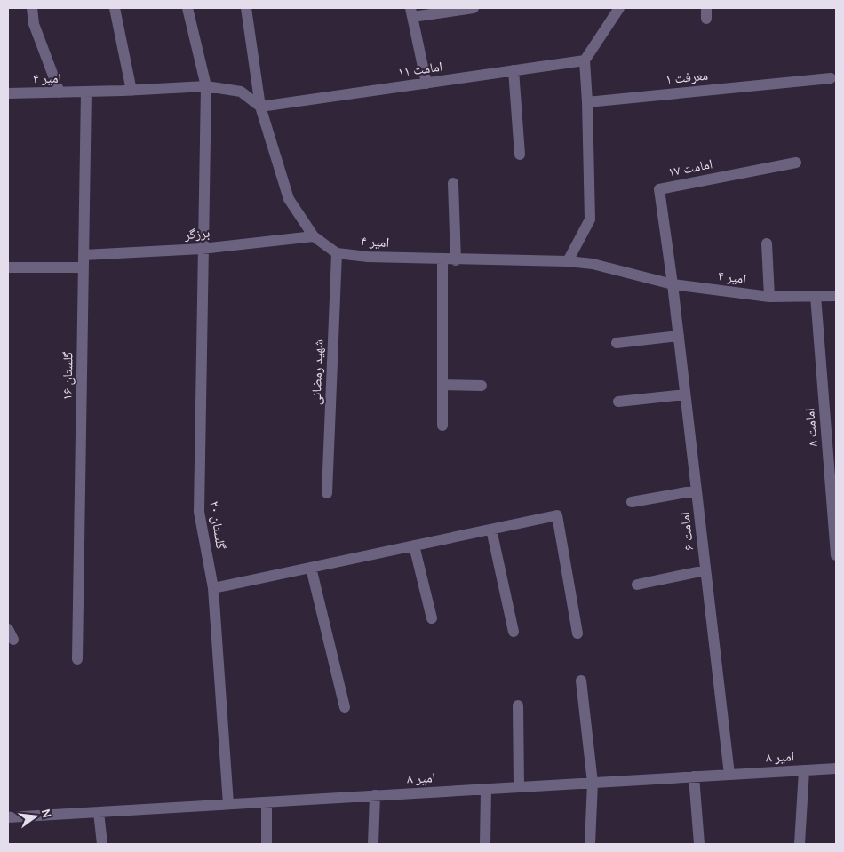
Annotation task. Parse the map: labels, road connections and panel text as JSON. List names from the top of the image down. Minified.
{"streets":{"street":["امامت ۱۱","معرفت ۱","امیر ۴","امامت ۱۷","برزگر","شهید رمضانی","گلستان ۱۶","امامت ۸","گلستان ۲۰","امامت ۶","امیر ۸"]},"crossings":[["امامت ۱۱","امیر ۴"],["امیر ۴","امامت ۱۷"],["امیر ۴","برزگر"],["امیر ۴","شهید رمضانی"],["امیر ۴","گلستان ۱۶"],["امیر ۴","امامت ۸"],["امیر ۴","گلستان ۲۰"],["امیر ۴","امامت ۶"],["امامت ۱۷","امامت ۶"],["برزگر","گلستان ۱۶"],["برزگر","گلستان ۲۰"],["گلستان ۲۰","امیر ۸"],["امامت ۶","امیر ۸"]],"north":"right"}
